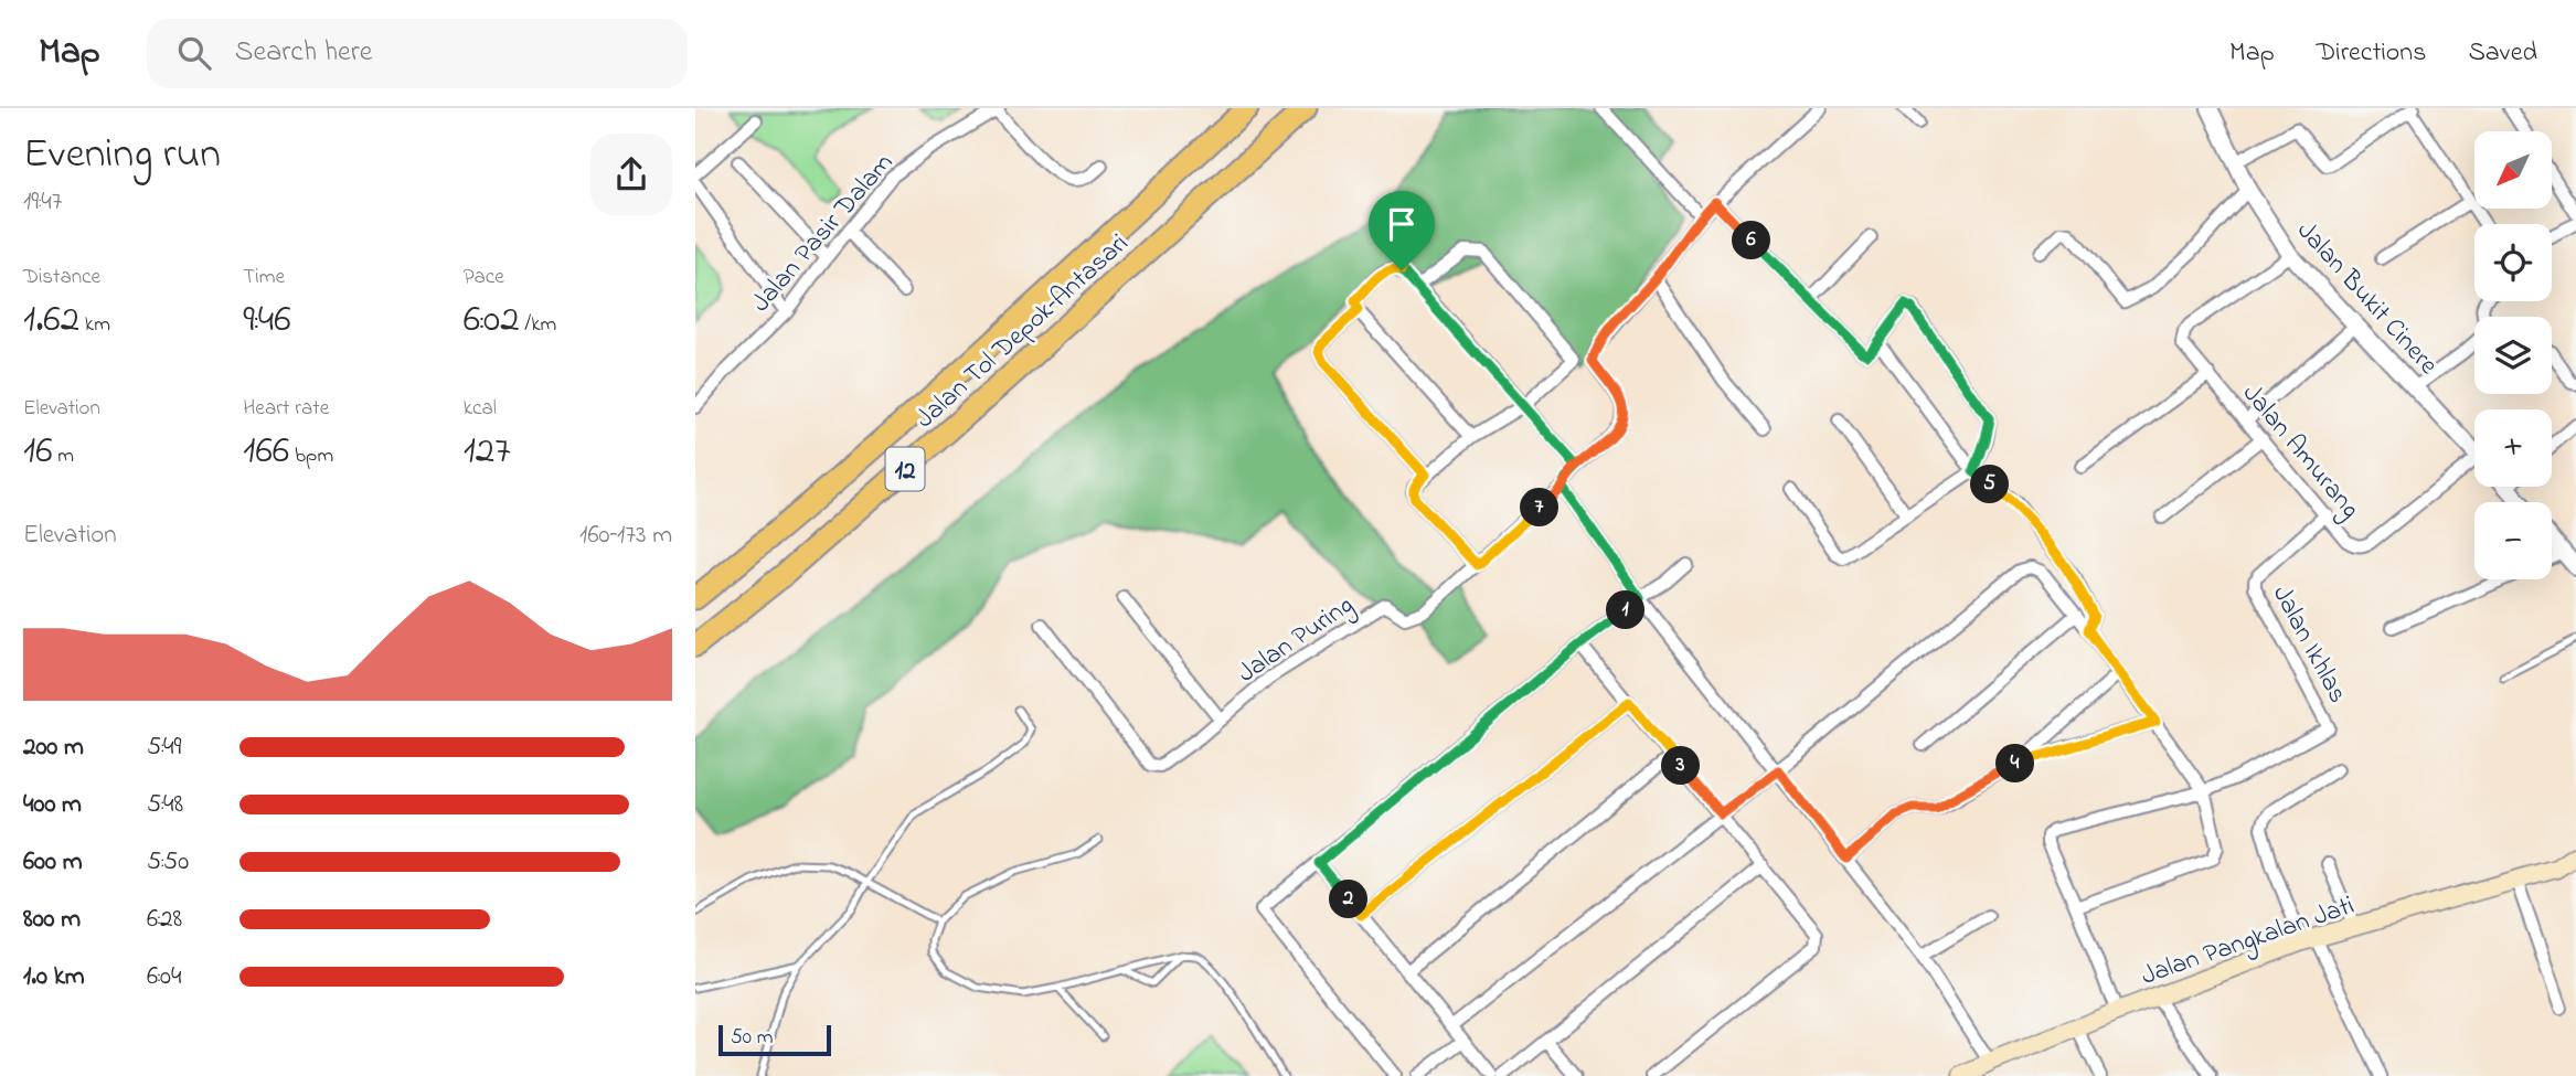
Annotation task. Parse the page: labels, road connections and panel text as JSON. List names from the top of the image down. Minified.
{"streets":{"highway":["Jalan Tol Depok–Antasari","12"],"main road":["Jalan Pangkalan Jati"],"street":["Jalan Pasir Dalam","Jalan Bukit Cinere","Jalan Amurang","Jalan Puring","Jalan Ikhlas"]},"crossings":[["Jalan Bukit Cinere","Jalan Amurang"],["Jalan Amurang","Jalan Ikhlas"]],"scale_bar":"50 m","north":"bottom left","page":{"header":"Map","search":"Search here","nav":["Map","Directions","Saved"],"heading":["Evening run","19:47"],"map_buttons":["+","−"],"pins":["6","5","7","1","4","3","2"],"stats":[["Distance","1.62 km"],["Time","9:46"],["Pace","6:02 /km"],["Elevation","16 m"],["Heart rate","166 bpm"],["kcal","127"]],"chart":["Elevation","160–173 m"],"list":[{"name":"200 m","note":"5:49"},{"name":"400 m","note":"5:48"},{"name":"600 m","note":"5:50"},{"name":"800 m","note":"6:28"},{"name":"1.0 km","note":"6:04"}],"scale":"50 m"}}
